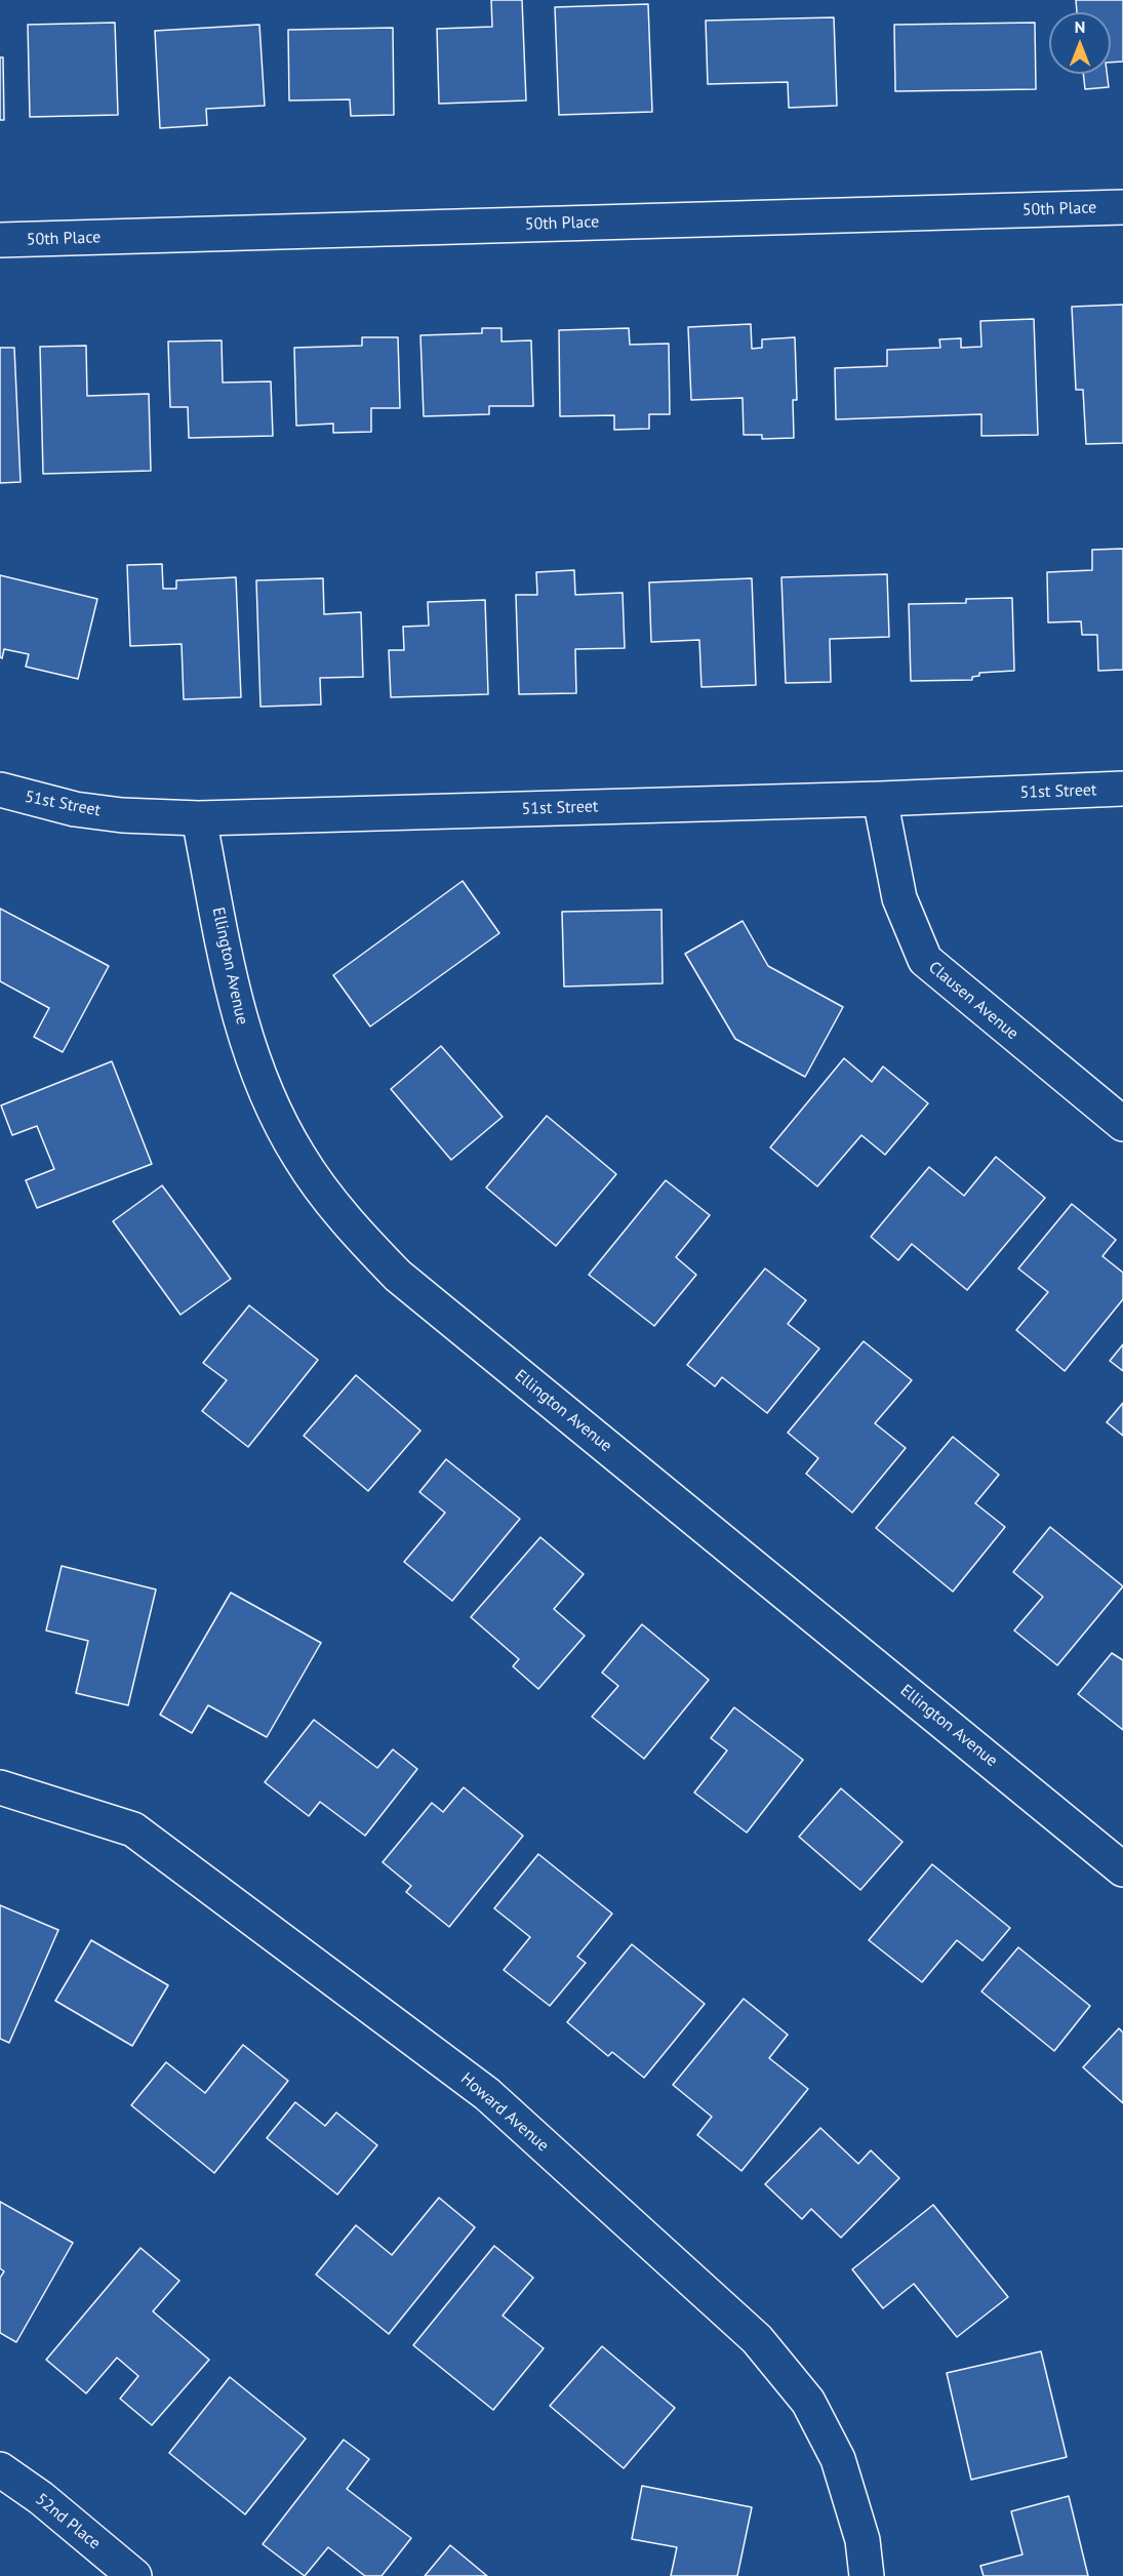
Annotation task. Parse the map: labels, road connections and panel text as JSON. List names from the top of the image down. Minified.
{"streets":{"street":["50th Place","51st Street","Ellington Avenue","Clausen Avenue","Howard Avenue","52nd Place"]},"crossings":[["51st Street","Ellington Avenue"],["51st Street","Clausen Avenue"]],"north":"top"}
